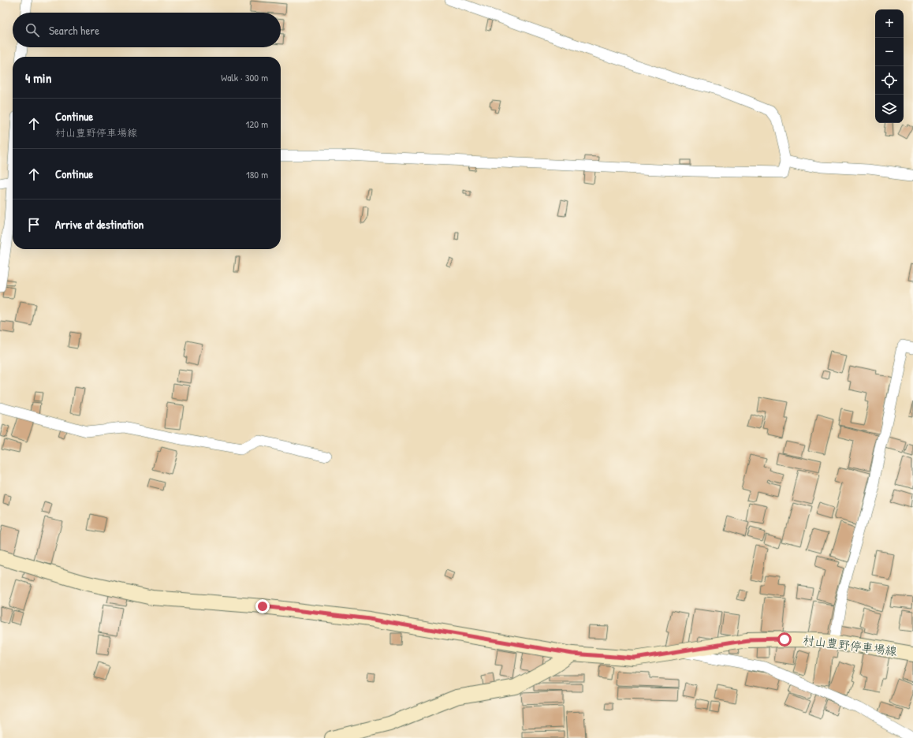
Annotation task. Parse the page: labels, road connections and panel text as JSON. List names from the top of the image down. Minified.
{"streets":{"main road":["村山豊野停車場線"]},"page":{"map_buttons":["+","−"],"search":"Search here","heading":["4 min","Walk · 300 m"],"list":[["Continue","村山豊野停車場線","120 m"],["Continue","180 m"],"Arrive at destination"]}}
